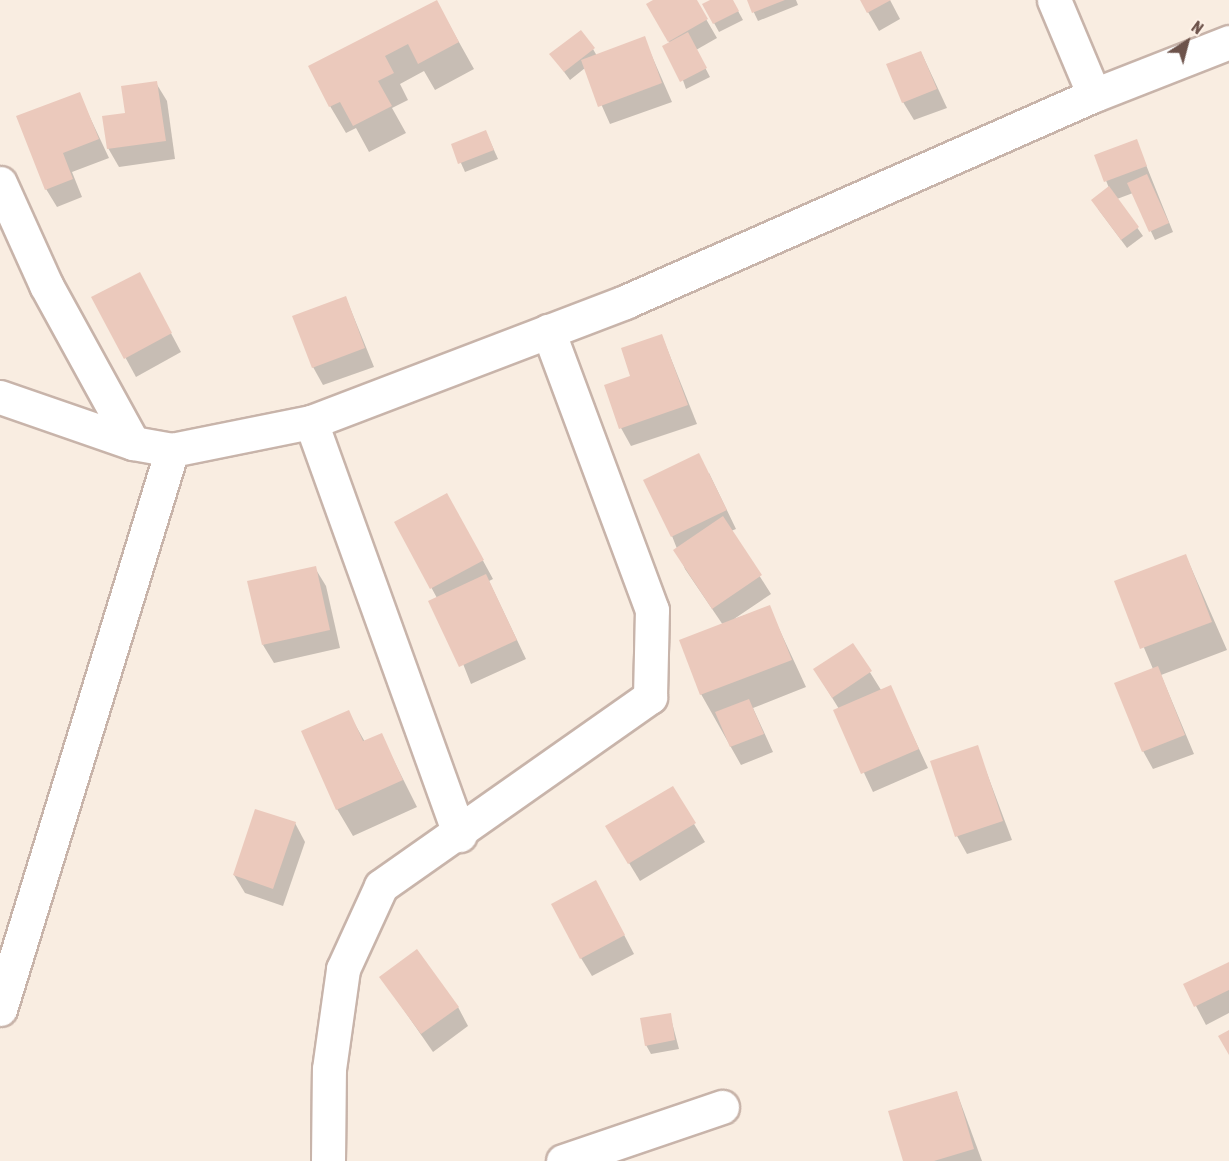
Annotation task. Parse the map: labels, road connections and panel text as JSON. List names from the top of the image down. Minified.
{"north":"top right"}
